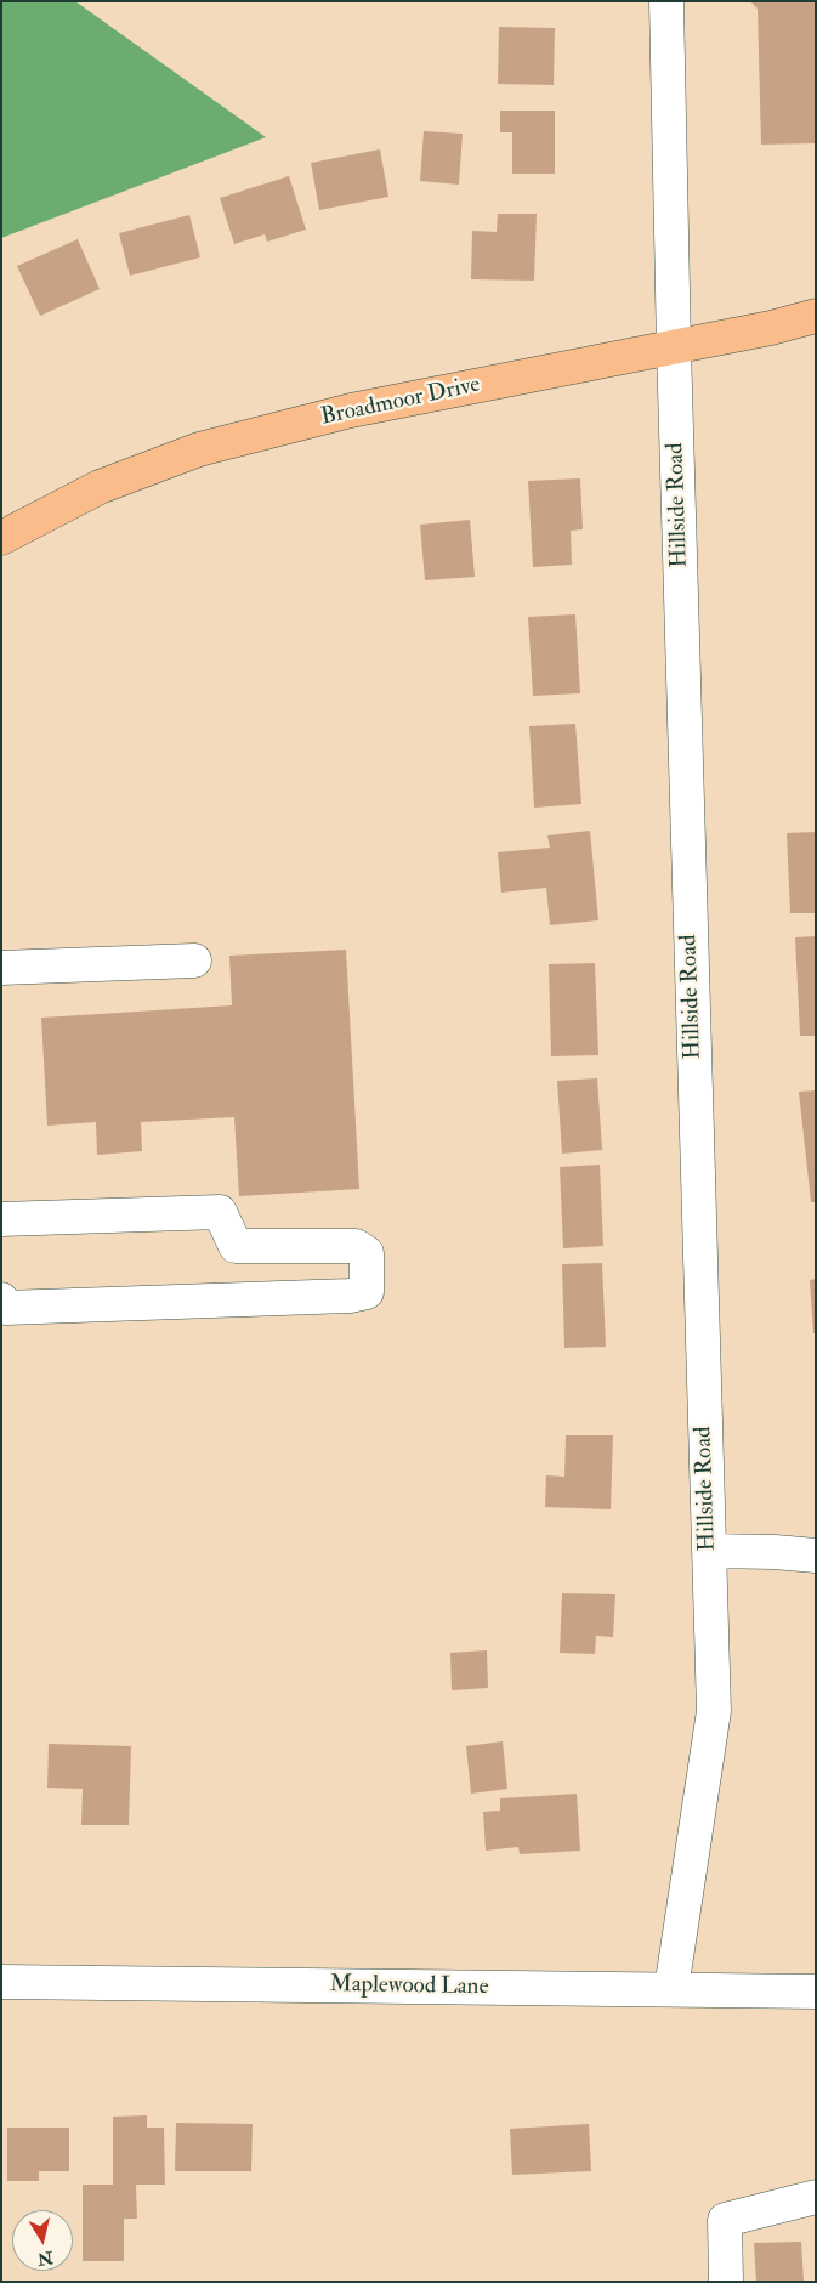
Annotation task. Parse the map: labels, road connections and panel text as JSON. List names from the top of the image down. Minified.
{"streets":{"main road":["Broadmoor Drive"],"street":["Hillside Road","Maplewood Lane"]},"crossings":[["Broadmoor Drive","Hillside Road"],["Hillside Road","Maplewood Lane"]],"north":"bottom"}
